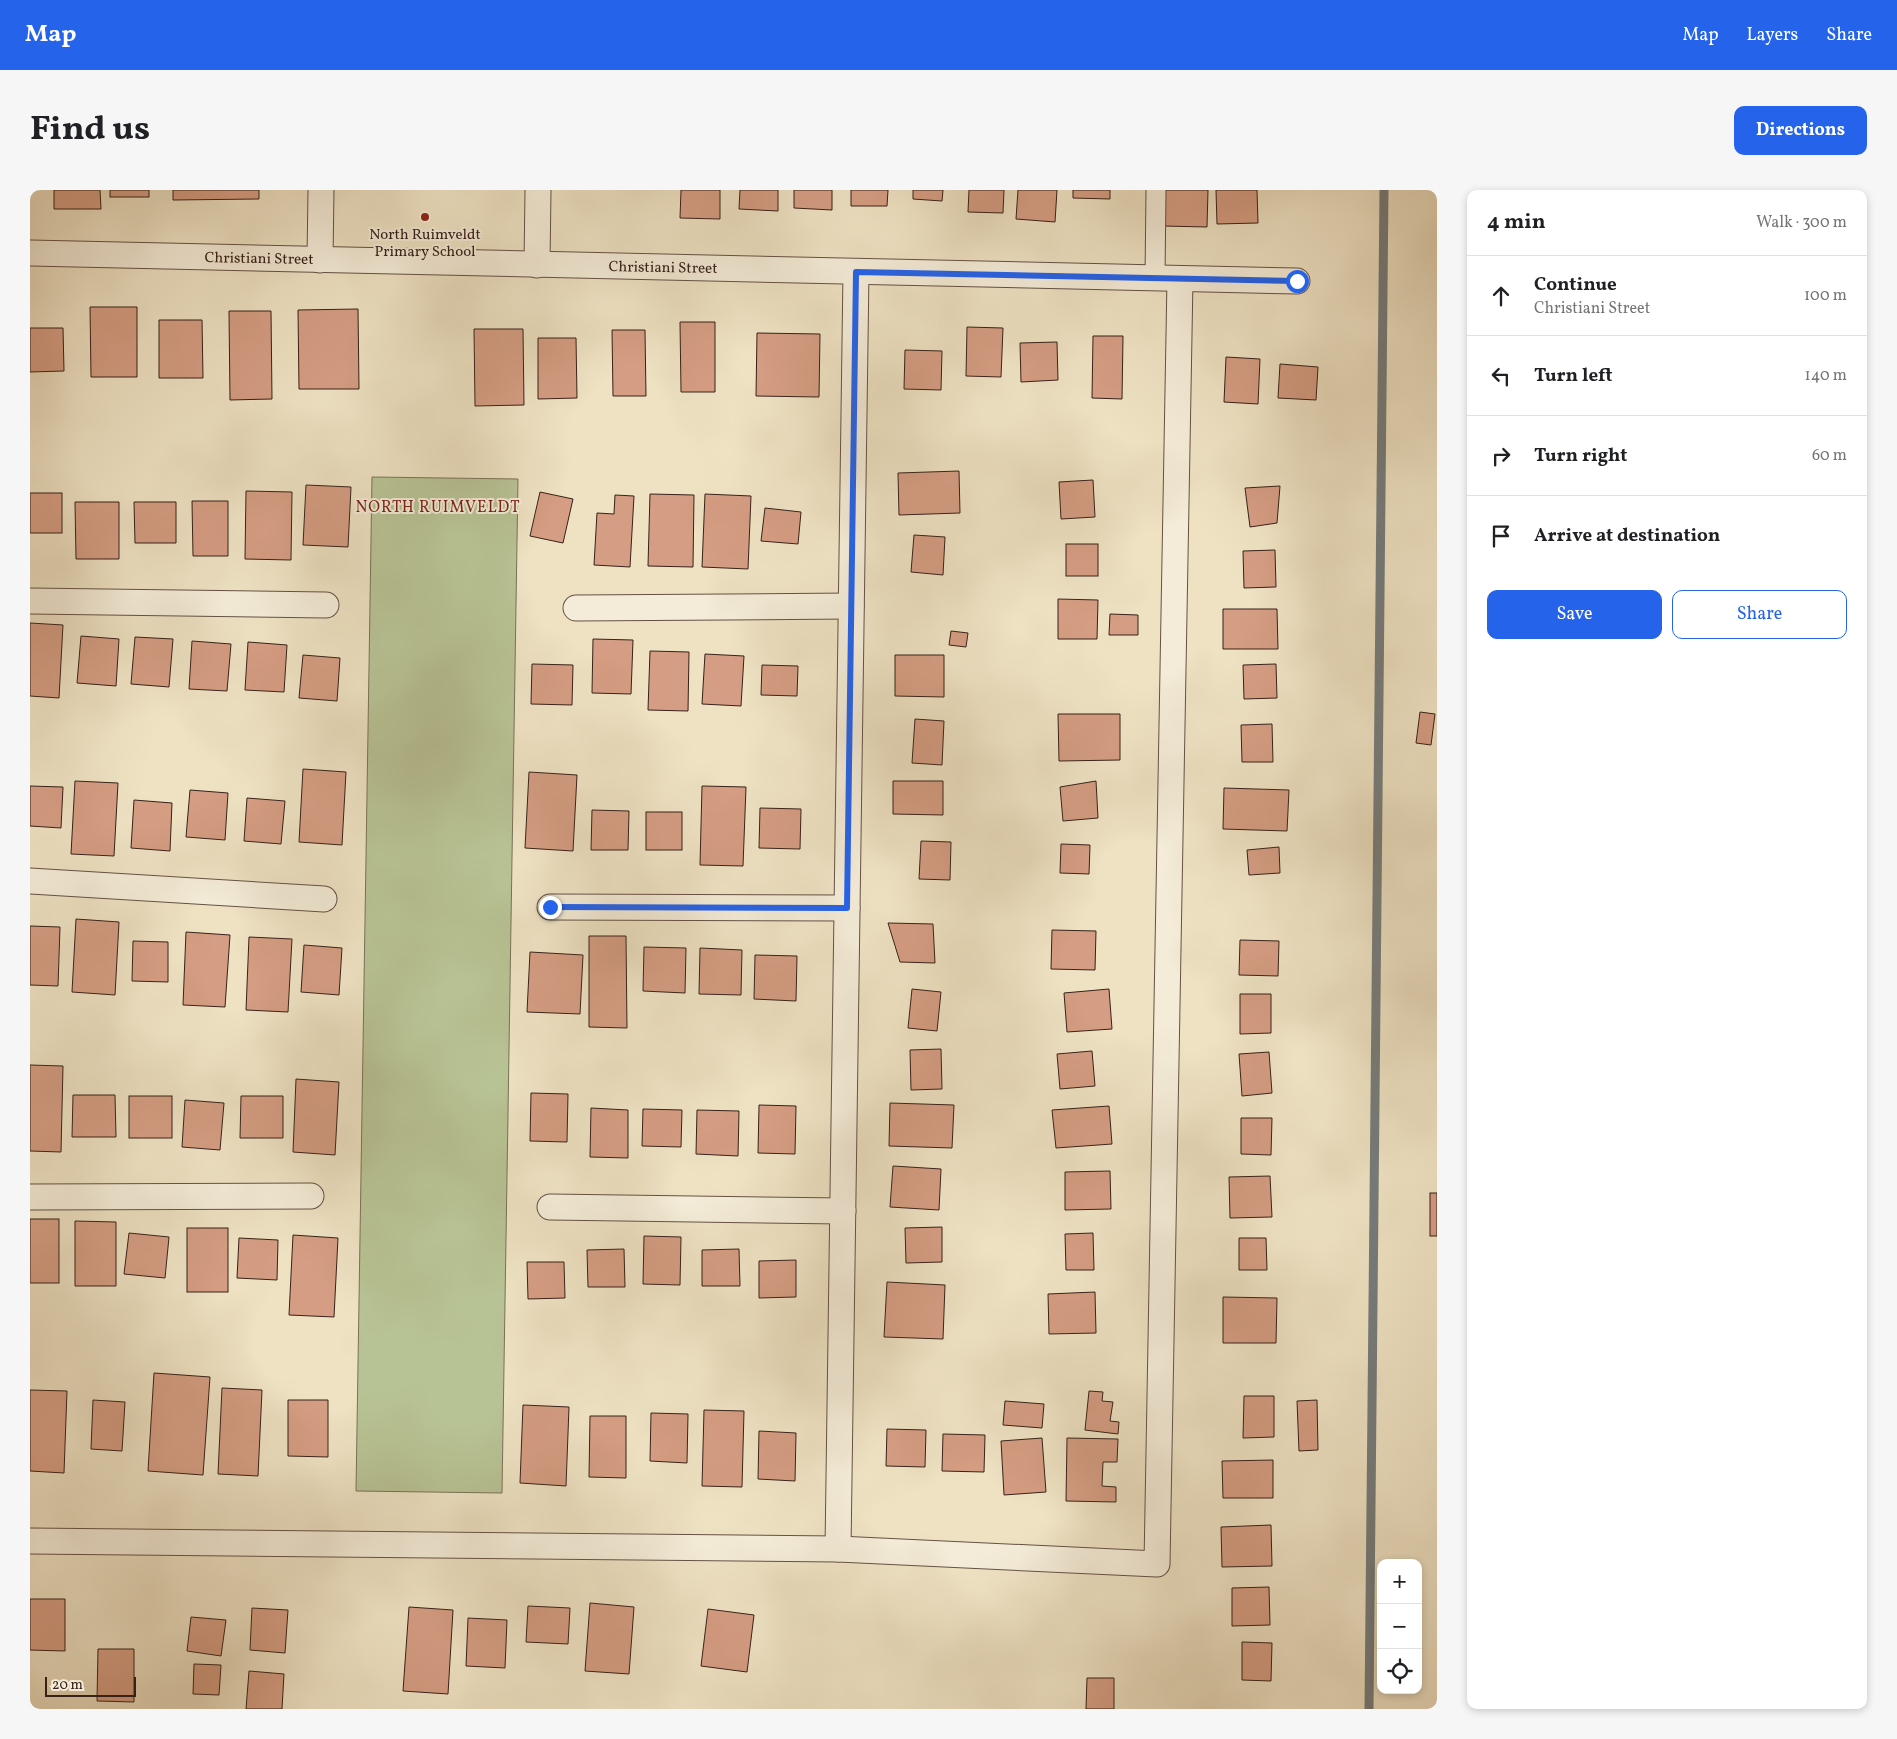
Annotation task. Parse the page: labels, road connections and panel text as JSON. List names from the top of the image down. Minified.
{"streets":{"street":["Christiani Street"]},"districts":["NORTH RUIMVELDT"],"places":["North Ruimveldt Primary School"],"scale_bar":"20 m","page":{"header":"Map","nav":["Map","Layers","Share"],"title":"Find us","buttons":["Directions",["Save","Share"]],"heading":["4 min","Walk · 300 m"],"list":[["Continue","Christiani Street","100 m"],["Turn left","140 m"],["Turn right","60 m"],"Arrive at destination"],"map_buttons":["+","−"],"scale":"20 m"}}
